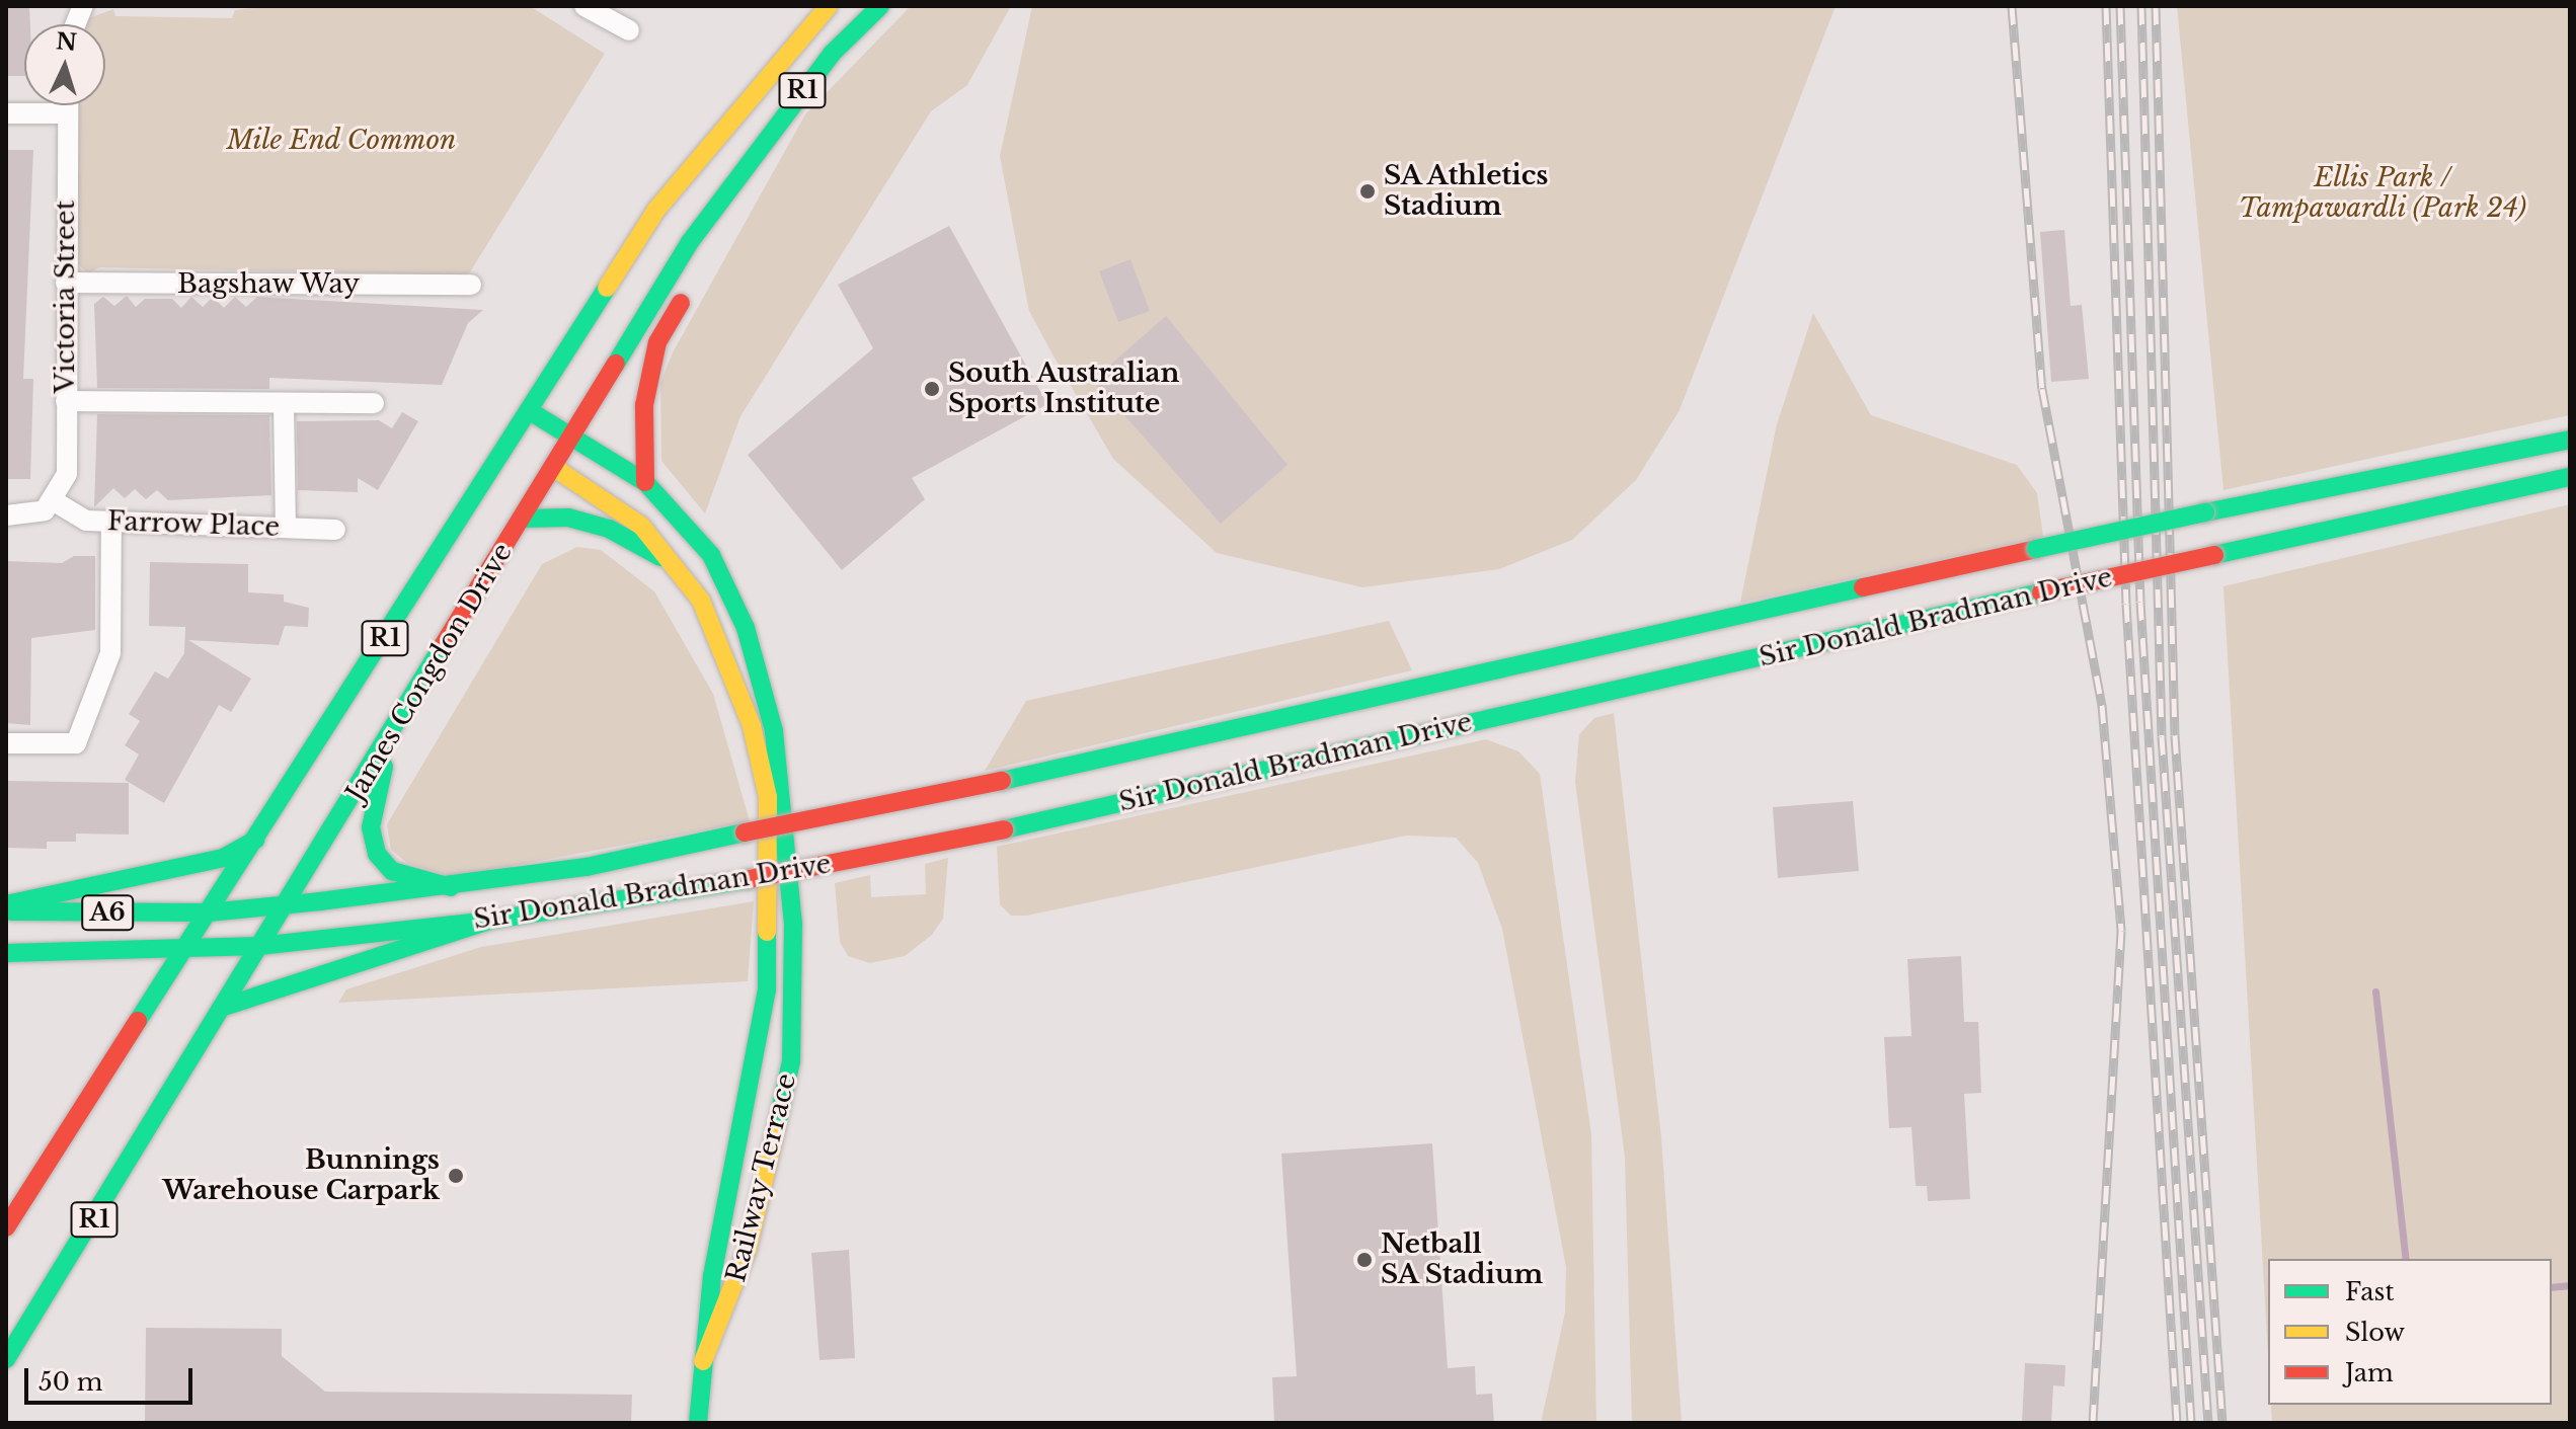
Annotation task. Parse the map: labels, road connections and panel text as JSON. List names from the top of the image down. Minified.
{"streets":{"main road":["R1","Sir Donald Bradman Drive","James Congdon Drive","A6","Railway Terrace"],"street":["Bagshaw Way","Victoria Street","Farrow Place"]},"crossings":[["Bagshaw Way","Victoria Street"],["Victoria Street","Farrow Place"],["Sir Donald Bradman Drive","James Congdon Drive"],["James Congdon Drive","Railway Terrace"]],"parks":["Mile End Common","Ellis Park / Tampawardli (Park 24)"],"places":["SA Athletics Stadium","South Australian Sports Institute","Bunnings Warehouse Carpark","Netball SA Stadium"],"legend":["Fast","Slow","Jam"],"scale_bar":"50 m","north":"top"}
